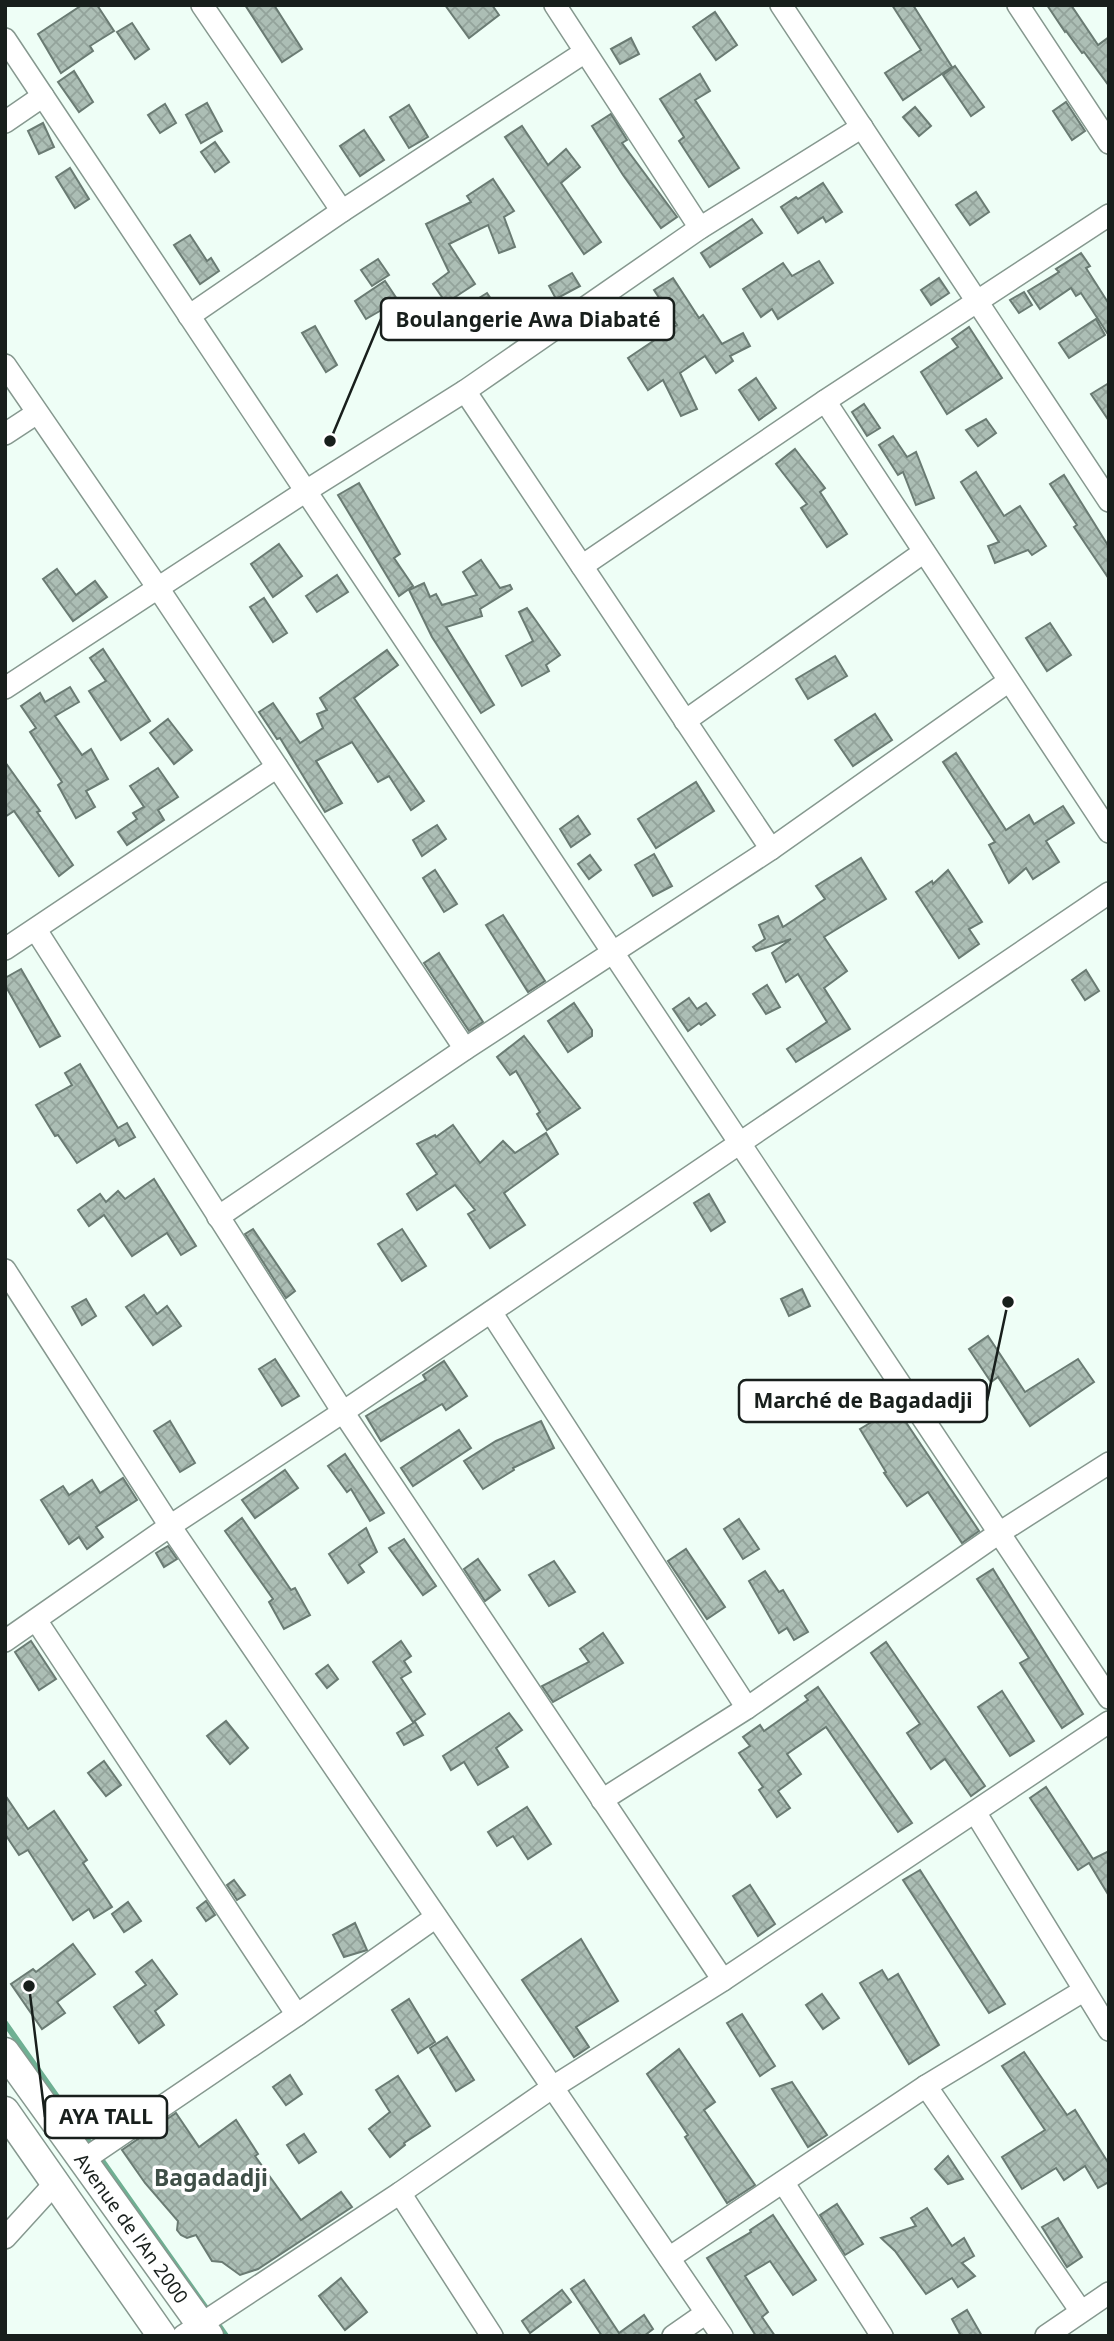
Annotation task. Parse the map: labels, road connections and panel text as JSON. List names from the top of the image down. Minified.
{"streets":{"main road":["Avenue de l'An 2000"]},"districts":["Bagadadji"],"places":["Boulangerie Awa Diabaté","Marché de Bagadadji","AYA TALL"]}
